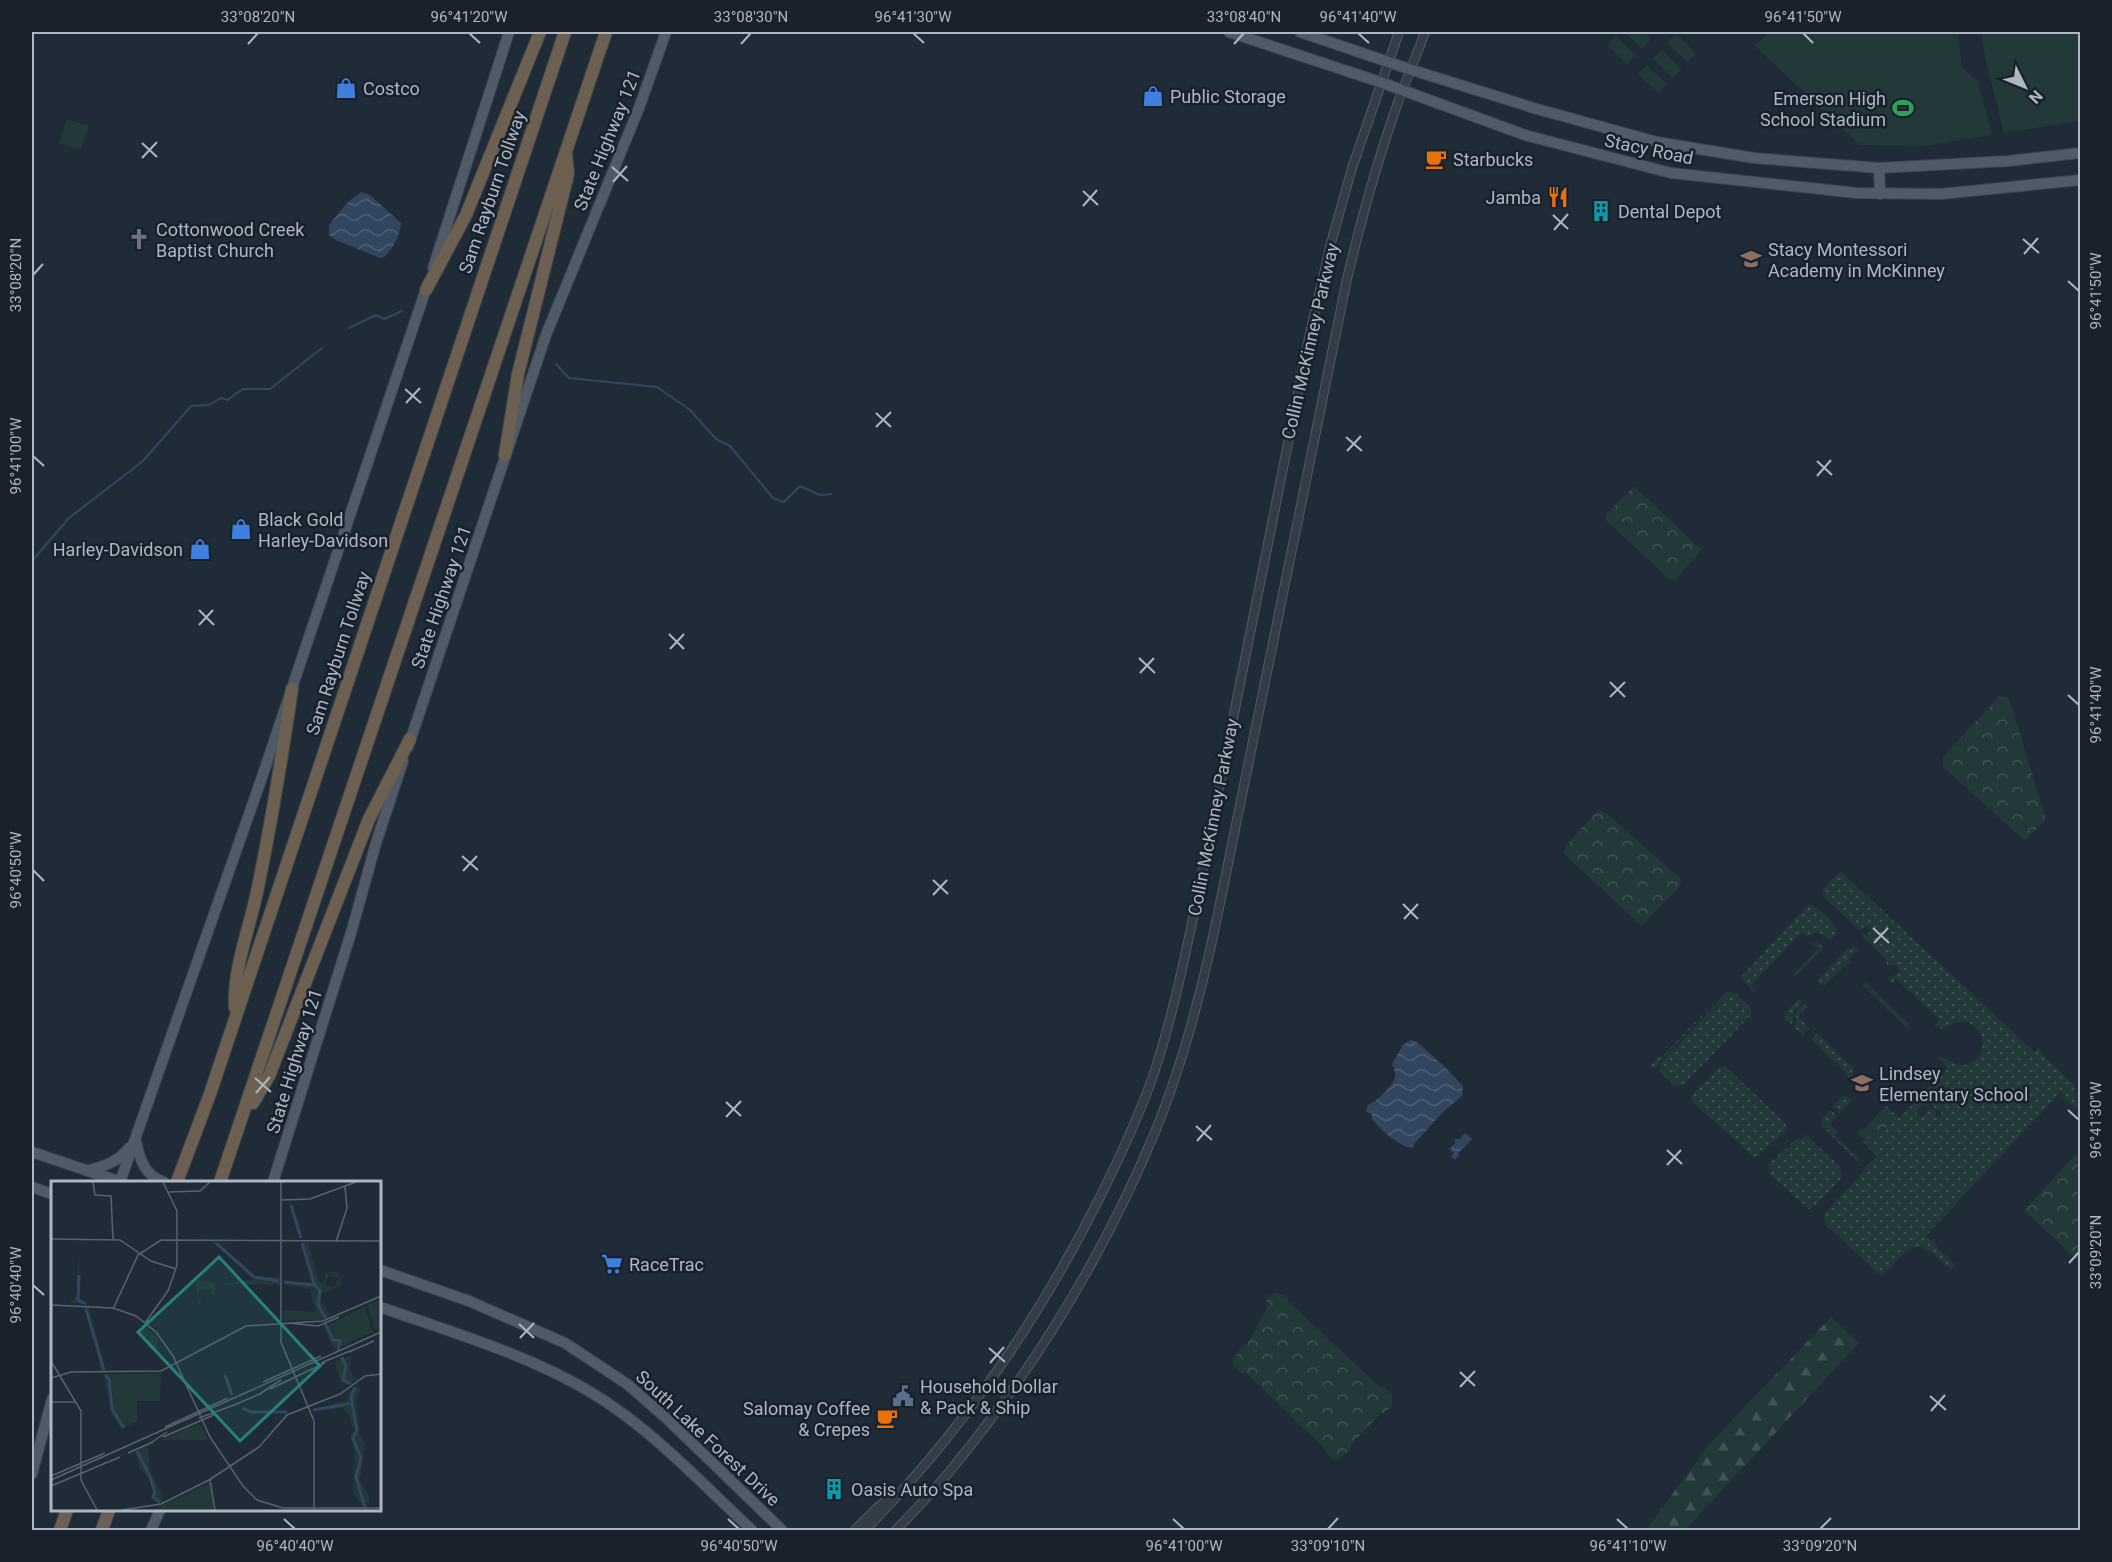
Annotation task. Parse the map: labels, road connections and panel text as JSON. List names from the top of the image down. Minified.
{"streets":{"highway":["Sam Rayburn Tollway"],"main road":["State Highway 121","Stacy Road","South Lake Forest Drive"],"street":["Collin McKinney Parkway"]},"crossings":[["Stacy Road","Collin McKinney Parkway"]],"places":{"shop":["Costco","Public Storage","Black Gold Harley-Davidson","Harley-Davidson"],"sports":["Emerson High School Stadium"],"cafe":["Starbucks","Salomay Coffee & Crepes"],"restaurant":["Jamba"],"building":["Dental Depot","Oasis Auto Spa"],"church":["Cottonwood Creek Baptist Church"],"school or university":["Stacy Montessori Academy in McKinney","Lindsey Elementary School"],"supermarket":["RaceTrac"],"public building":["Household Dollar & Pack & Ship"]},"north":"bottom right","coordinates":["33°08'20\"N","96°41'20\"W","33°08'30\"N","96°41'30\"W","33°08'40\"N","96°41'40\"W","96°41'50\"W","96°41'00\"W","96°40'50\"W","33°09'20\"N","96°40'40\"W","33°09'10\"N","96°41'10\"W"]}
